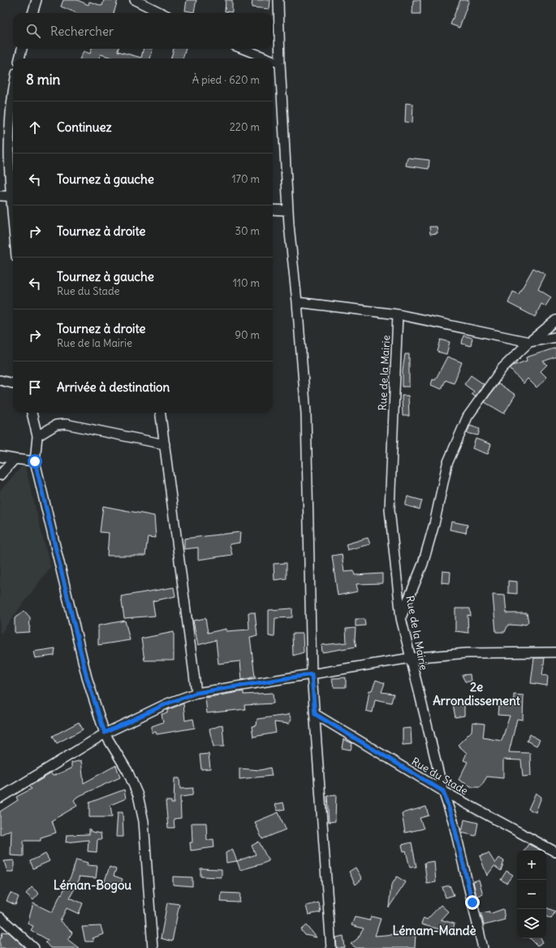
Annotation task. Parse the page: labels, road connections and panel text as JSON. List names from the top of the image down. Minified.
{"streets":{"street":["Rue de la Mairie","Rue du Stade"]},"crossings":[["Rue de la Mairie","Rue du Stade"]],"districts":["2e Arrondissement","Léman-Bogou","Lémam-Mandè"],"page":{"search":"Rechercher","heading":["8 min","À pied · 620 m"],"list":[["Continuez","220 m"],["Tournez à gauche","170 m"],["Tournez à droite","30 m"],["Tournez à gauche","Rue du Stade","110 m"],["Tournez à droite","Rue de la Mairie","90 m"],"Arrivée à destination"],"map_buttons":["+","−"]}}
